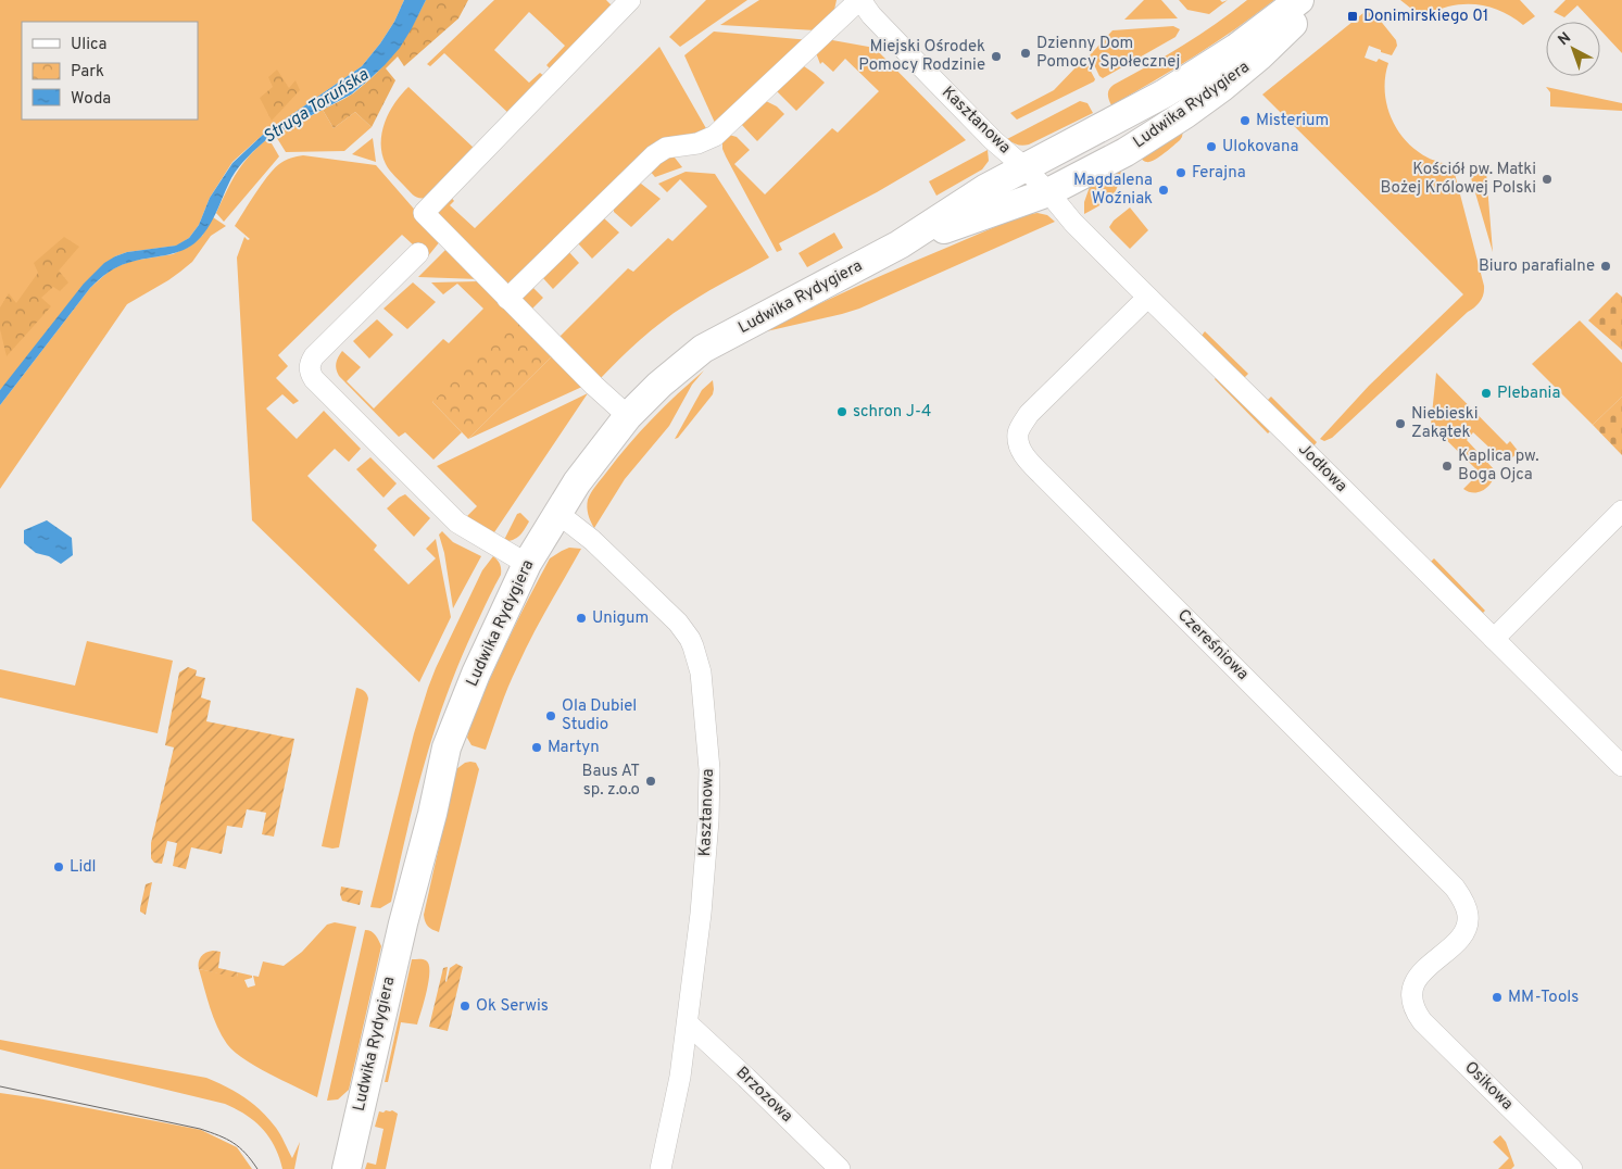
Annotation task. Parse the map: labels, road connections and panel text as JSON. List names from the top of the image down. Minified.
{"streets":{"street":["Ludwika Rydygiera","Kasztanowa","Jodłowa","Czereśniowa","Osikowa","Brzozowa"]},"crossings":[["Ludwika Rydygiera","Kasztanowa"],["Ludwika Rydygiera","Jodłowa"],["Kasztanowa","Jodłowa"],["Kasztanowa","Brzozowa"],["Jodłowa","Czereśniowa"],["Czereśniowa","Osikowa"]],"water":["Struga Toruńska"],"places":{"transit":["Donimirskiego 01"],"other":["Dzienny Dom Pomocy Społecznej","Miejski Ośrodek Pomocy Rodzinie","Misterium","Ulokovana","Ferajna","Kościół pw. Matki Bożej Królowej Polski","Magdalena Woźniak","Biuro parafialne","Plebania","schron J-4","Niebieski Zakątek","Kaplica pw. Boga Ojca","Unigum","Ola Dubiel Studio","Martyn","Baus AT sp. z.o.o","Lidl","MM-Tools","Ok Serwis"]},"legend":["Ulica","Park","Woda"],"north":"top left"}
